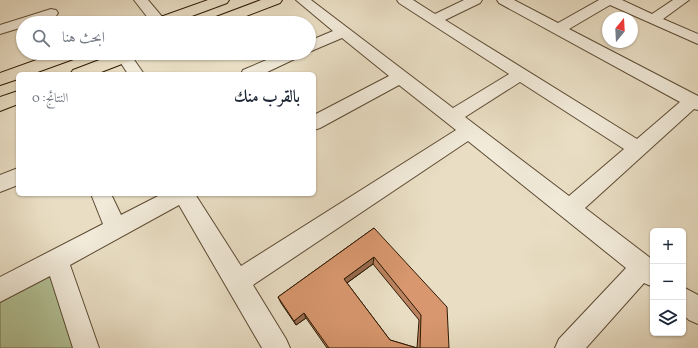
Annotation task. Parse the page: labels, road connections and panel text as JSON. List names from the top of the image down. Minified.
{"north":"top","page":{"search":"ابحث هنا","heading":["بالقرب منك","النتائج: 0"],"map_buttons":["+","−"]}}
